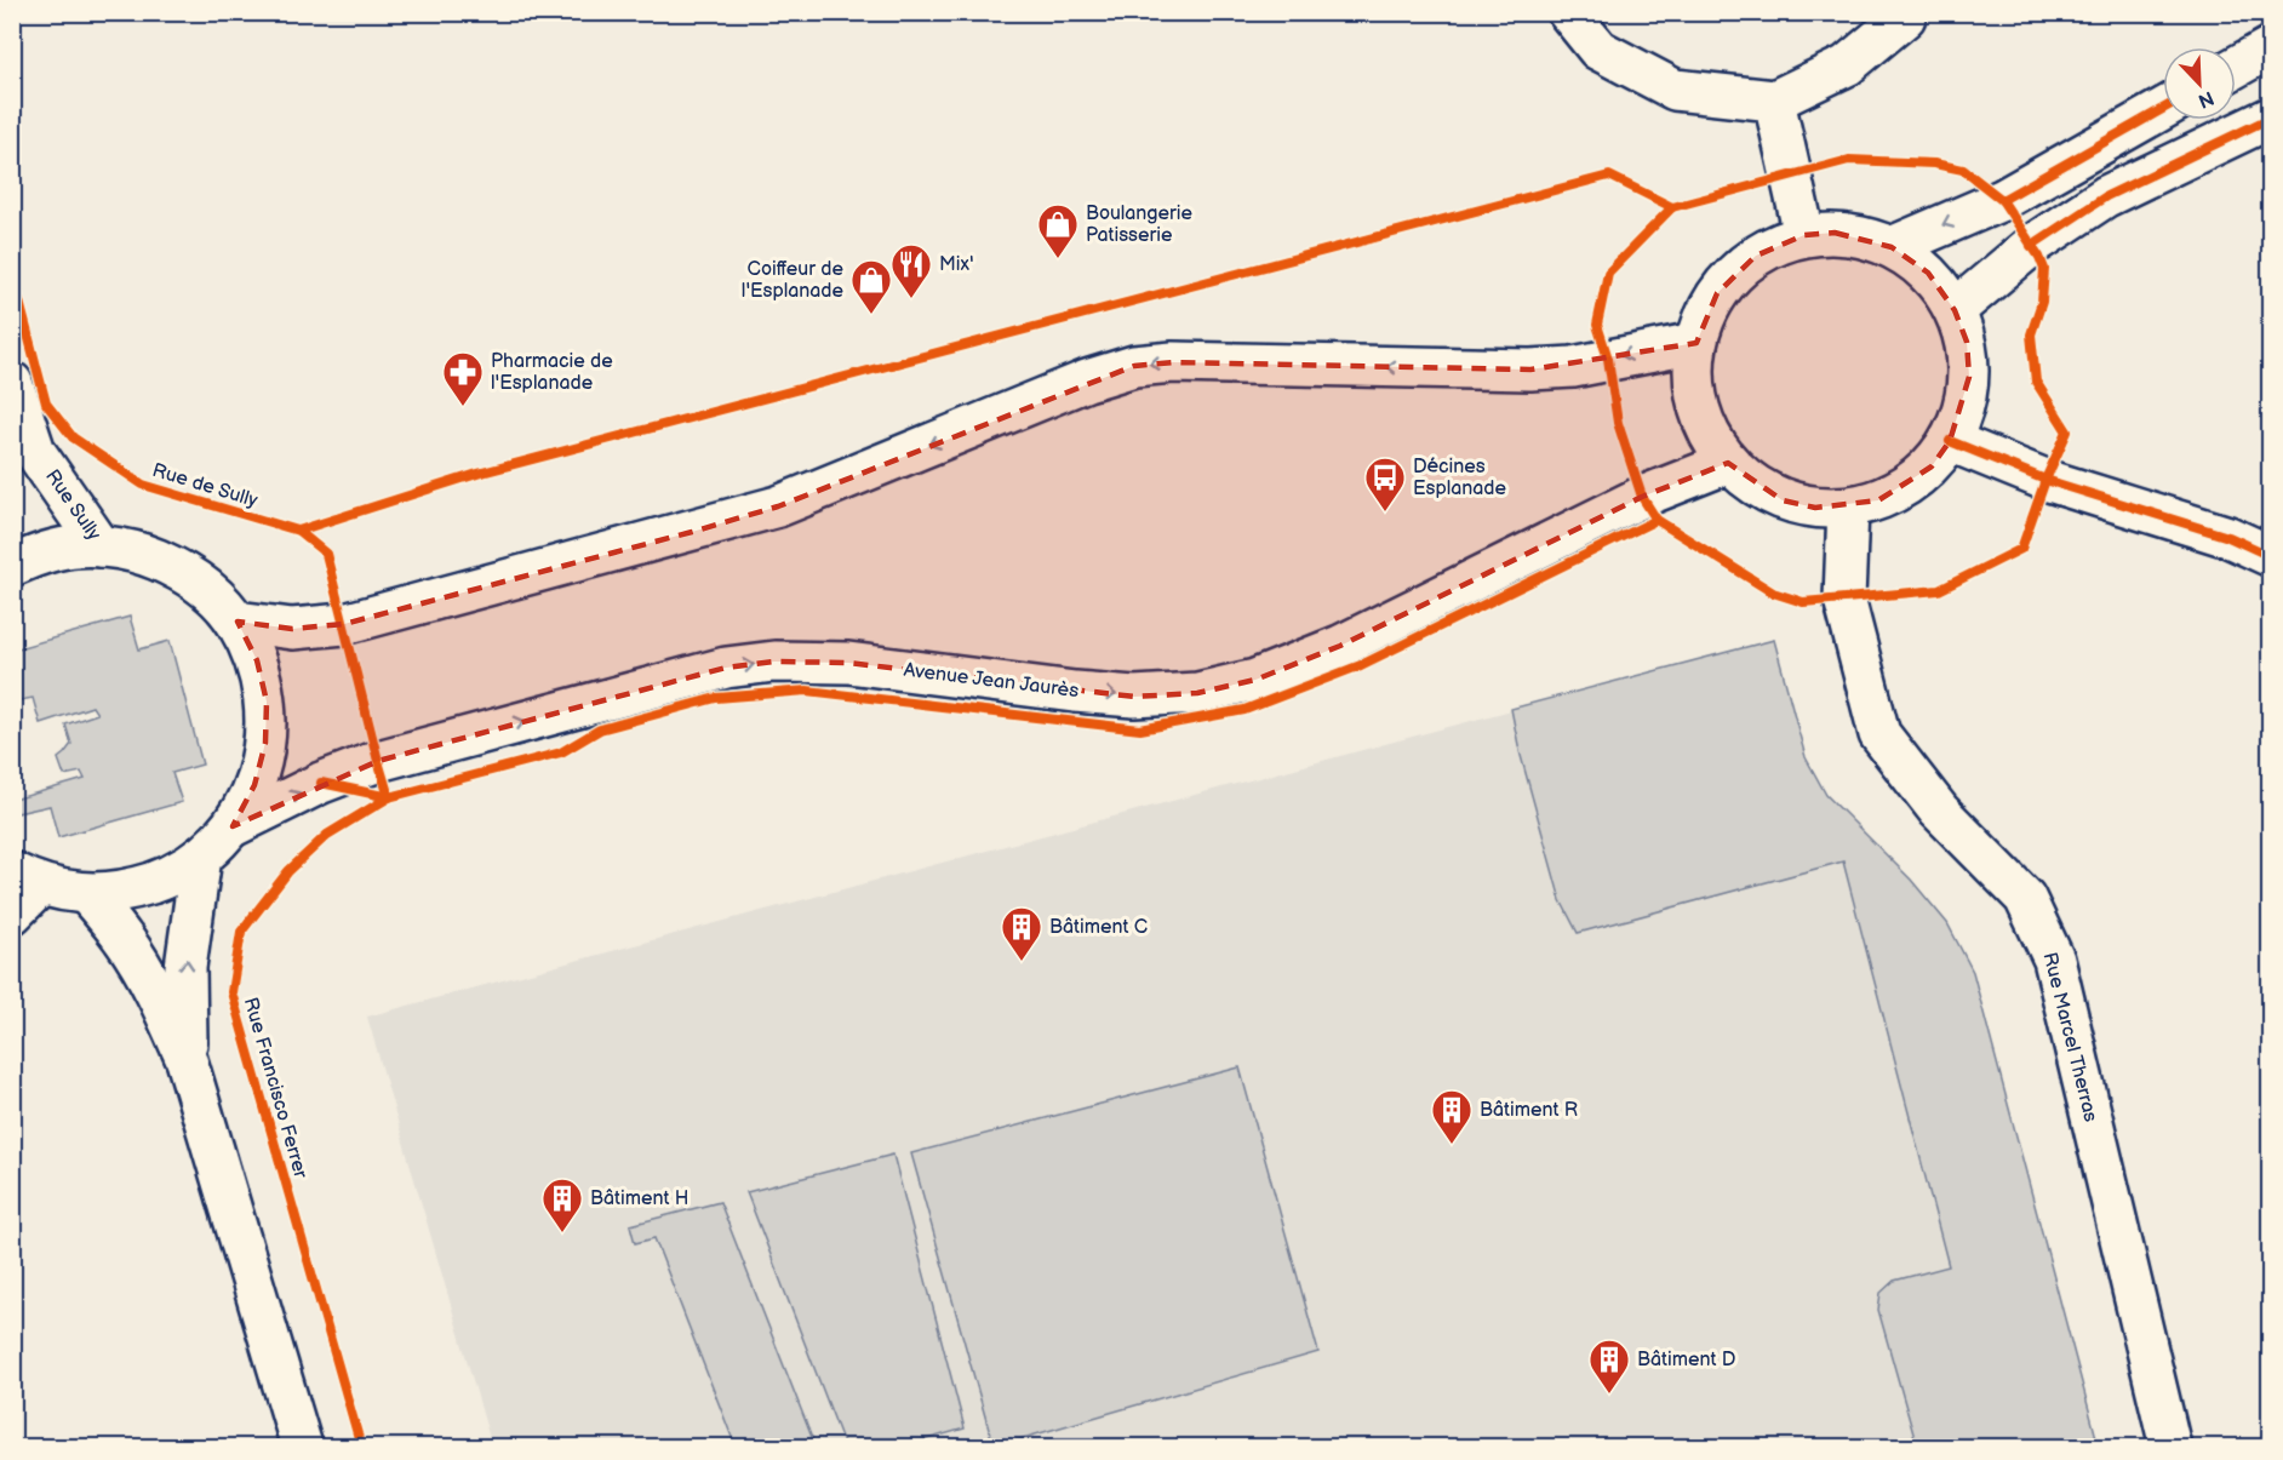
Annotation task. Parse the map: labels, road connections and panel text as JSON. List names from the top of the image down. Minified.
{"streets":{"main road":["Rue Sully","Avenue Jean Jaurès","Rue Marcel Therras"],"cycle path":["Rue de Sully","Rue Francisco Ferrer"]},"places":{"shop":["Boulangerie Patisserie","Coiffeur de l'Esplanade"],"restaurant":["Mix'"],"pharmacy":["Pharmacie de l'Esplanade"],"bus stop":["Décines Esplanade"],"building":["Bâtiment C","Bâtiment R","Bâtiment H","Bâtiment D"]},"north":"bottom right"}
